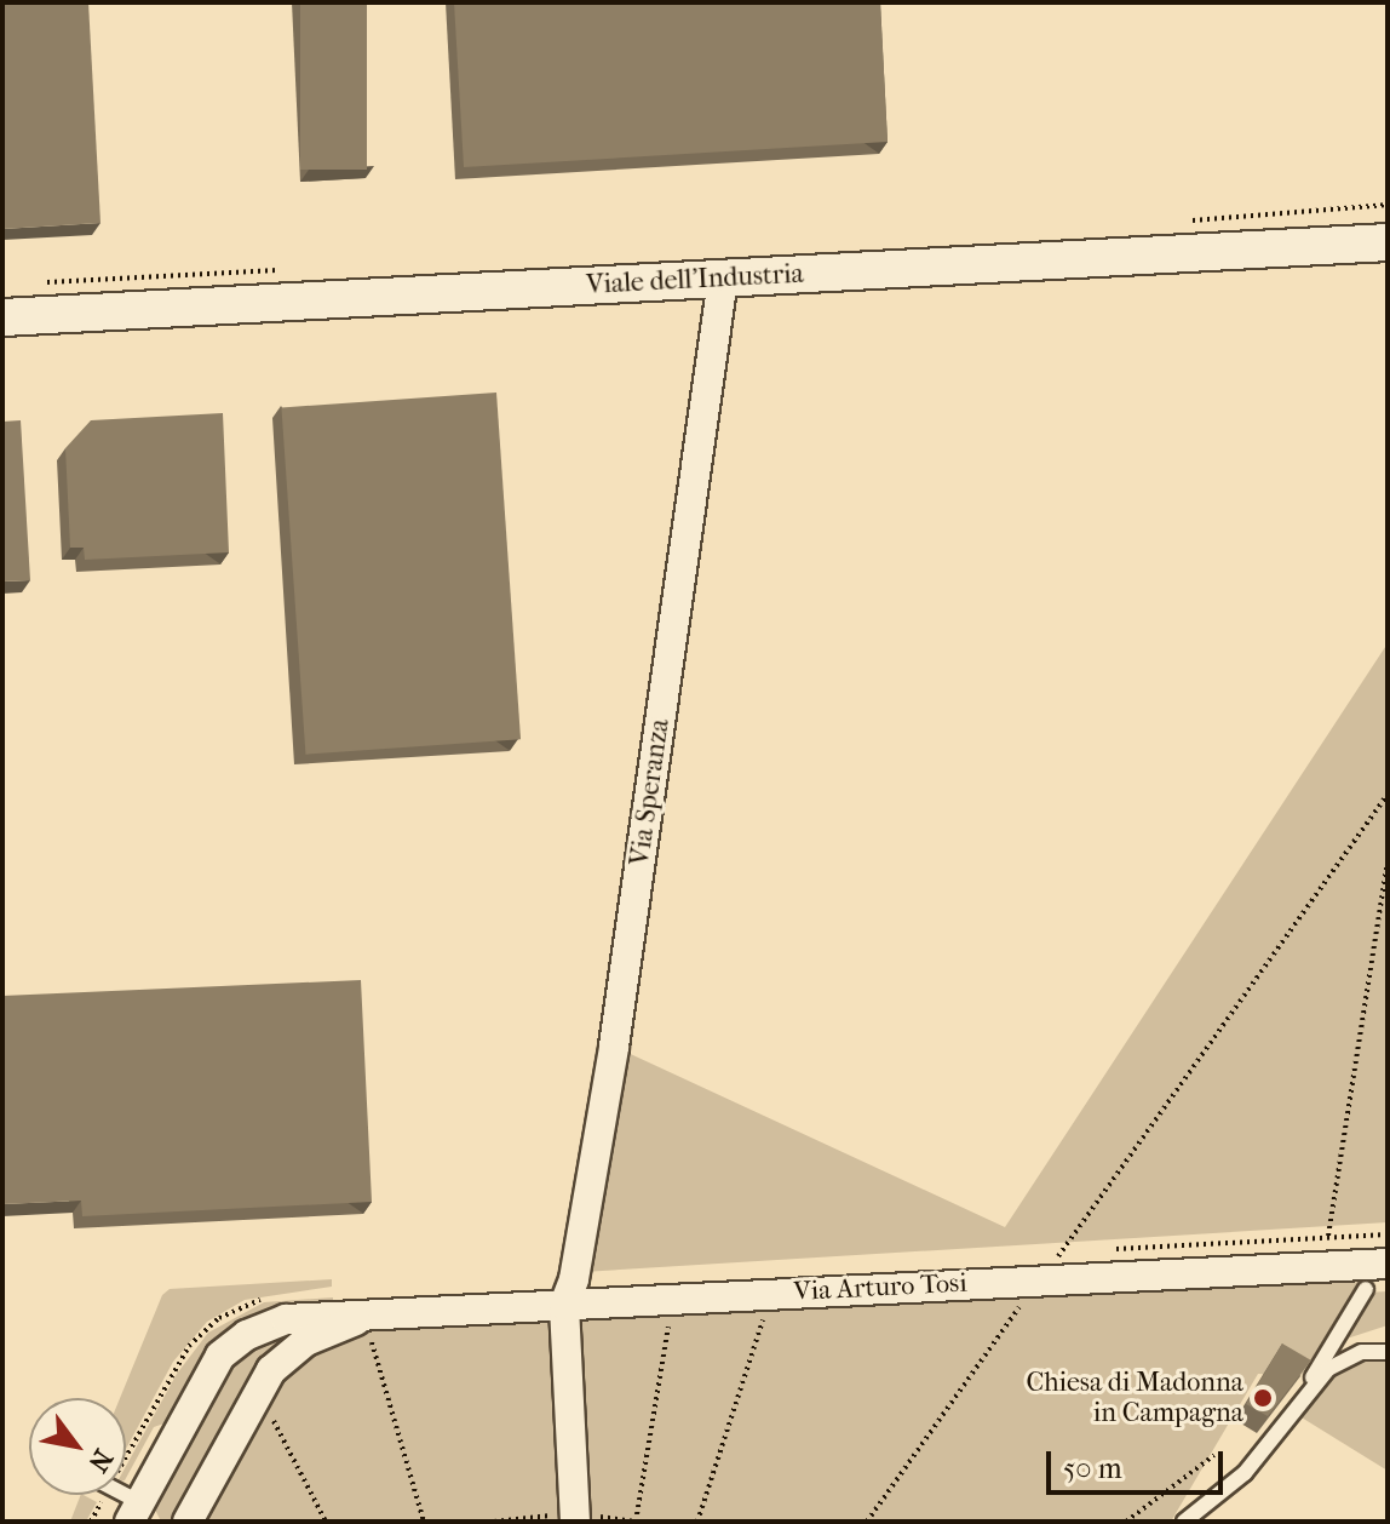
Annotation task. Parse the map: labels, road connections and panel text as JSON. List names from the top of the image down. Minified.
{"streets":{"street":["Viale dell'Industria","Via Speranza","Via Arturo Tosi"]},"crossings":[["Viale dell'Industria","Via Speranza"],["Via Speranza","Via Arturo Tosi"]],"places":["Chiesa di Madonna in Campagna"],"scale_bar":"50 m","north":"bottom right"}
